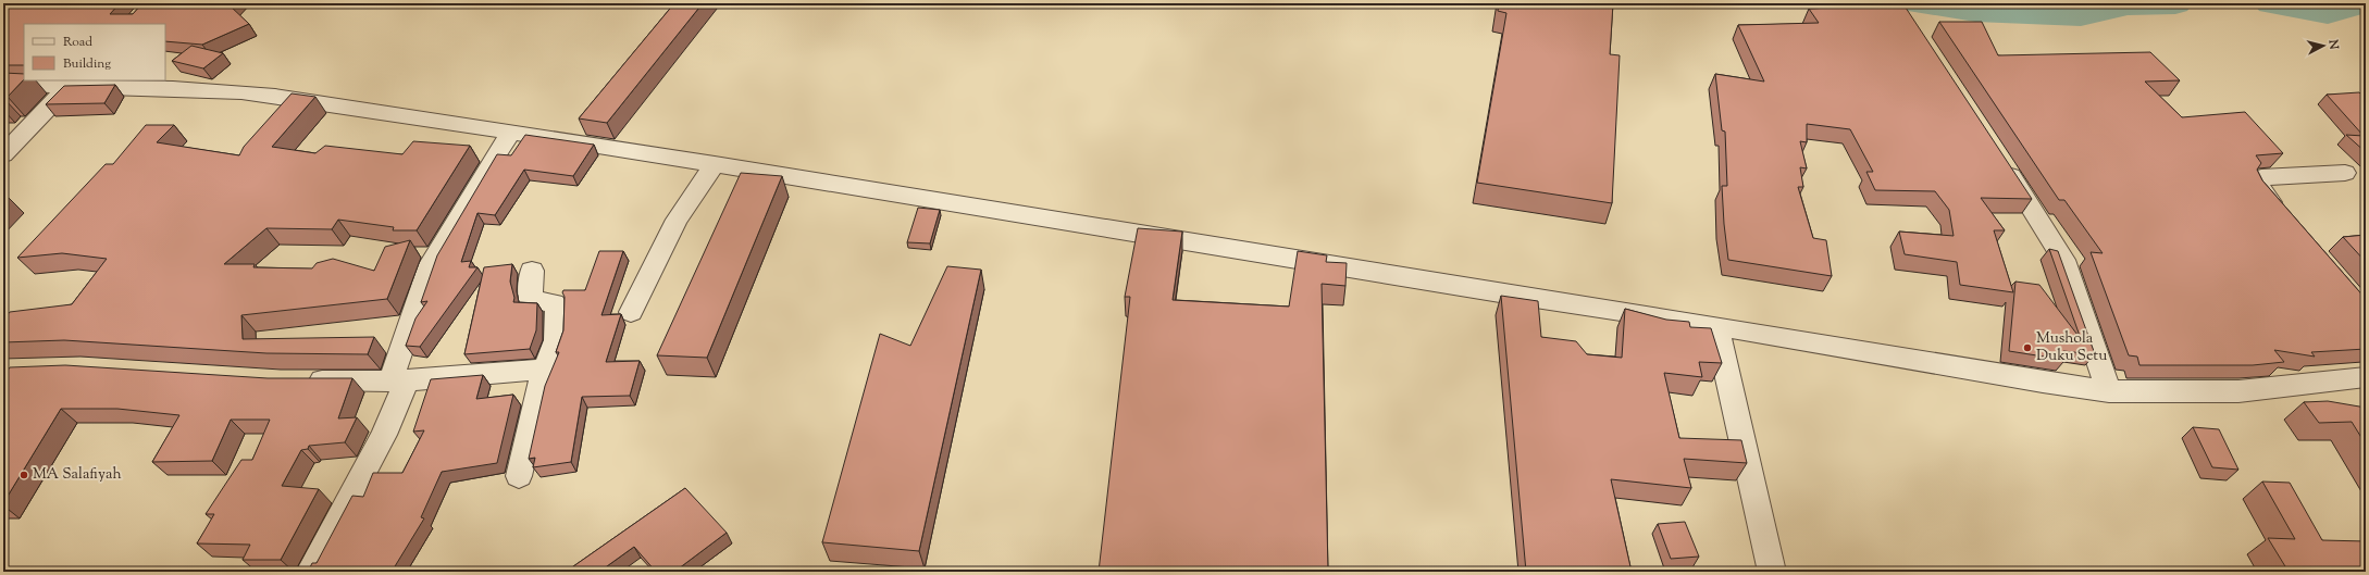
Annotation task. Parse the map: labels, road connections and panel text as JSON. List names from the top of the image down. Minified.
{"places":["Mushola Duku Setu","MA Salafiyah"],"legend":["Road","Building"],"north":"right"}
